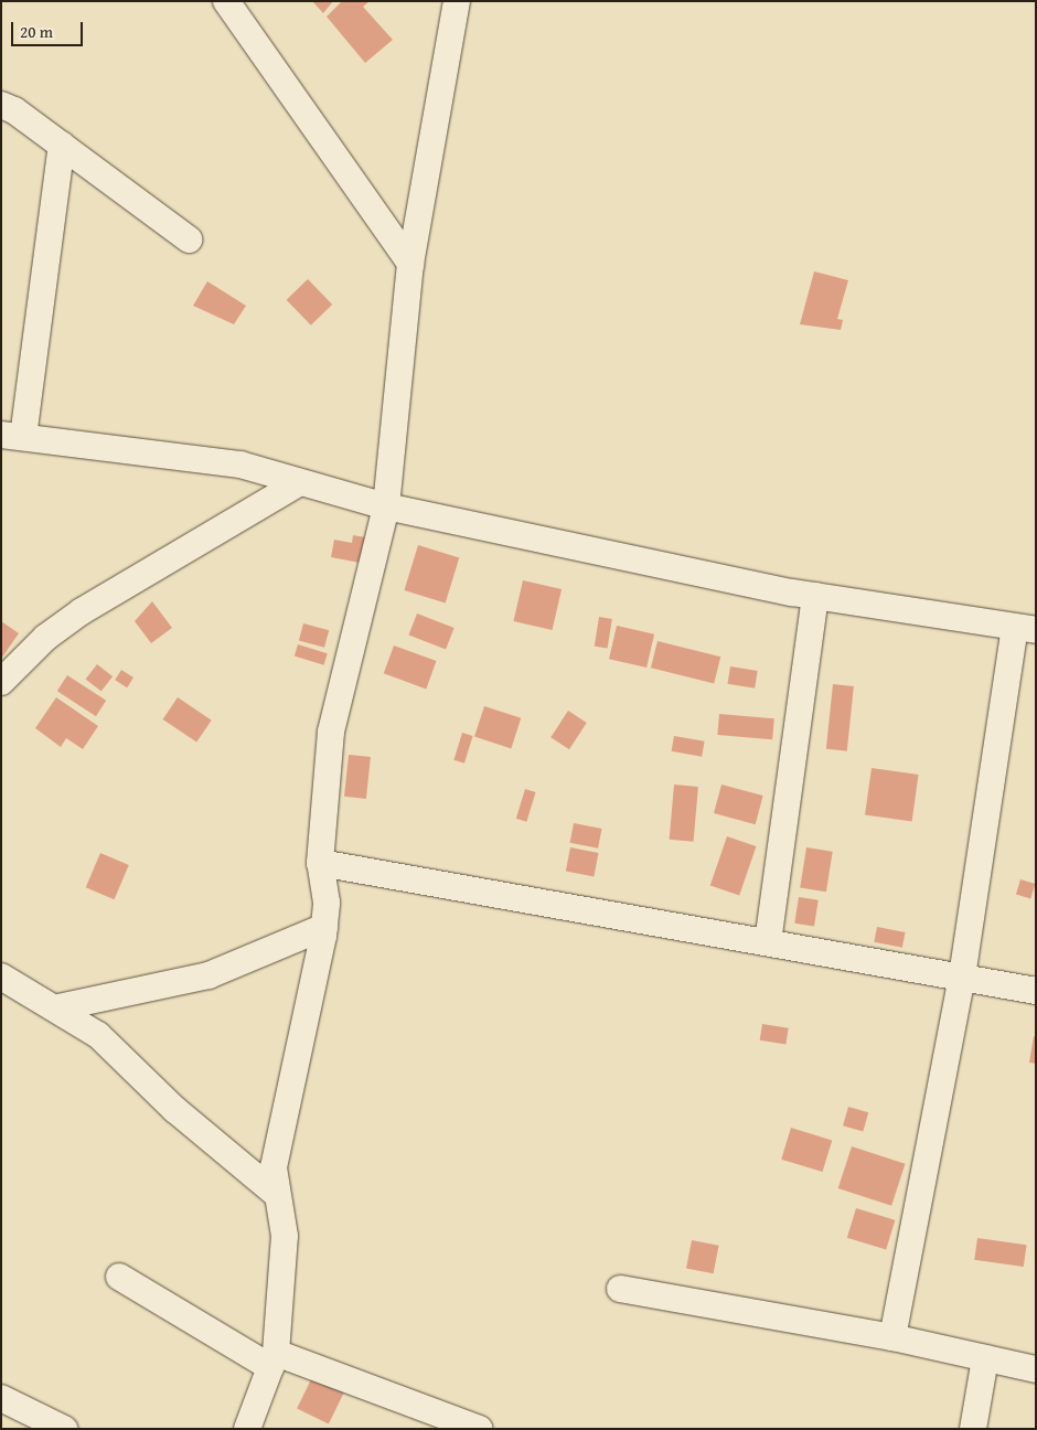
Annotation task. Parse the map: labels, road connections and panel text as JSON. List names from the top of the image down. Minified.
{"scale_bar":"20 m"}
